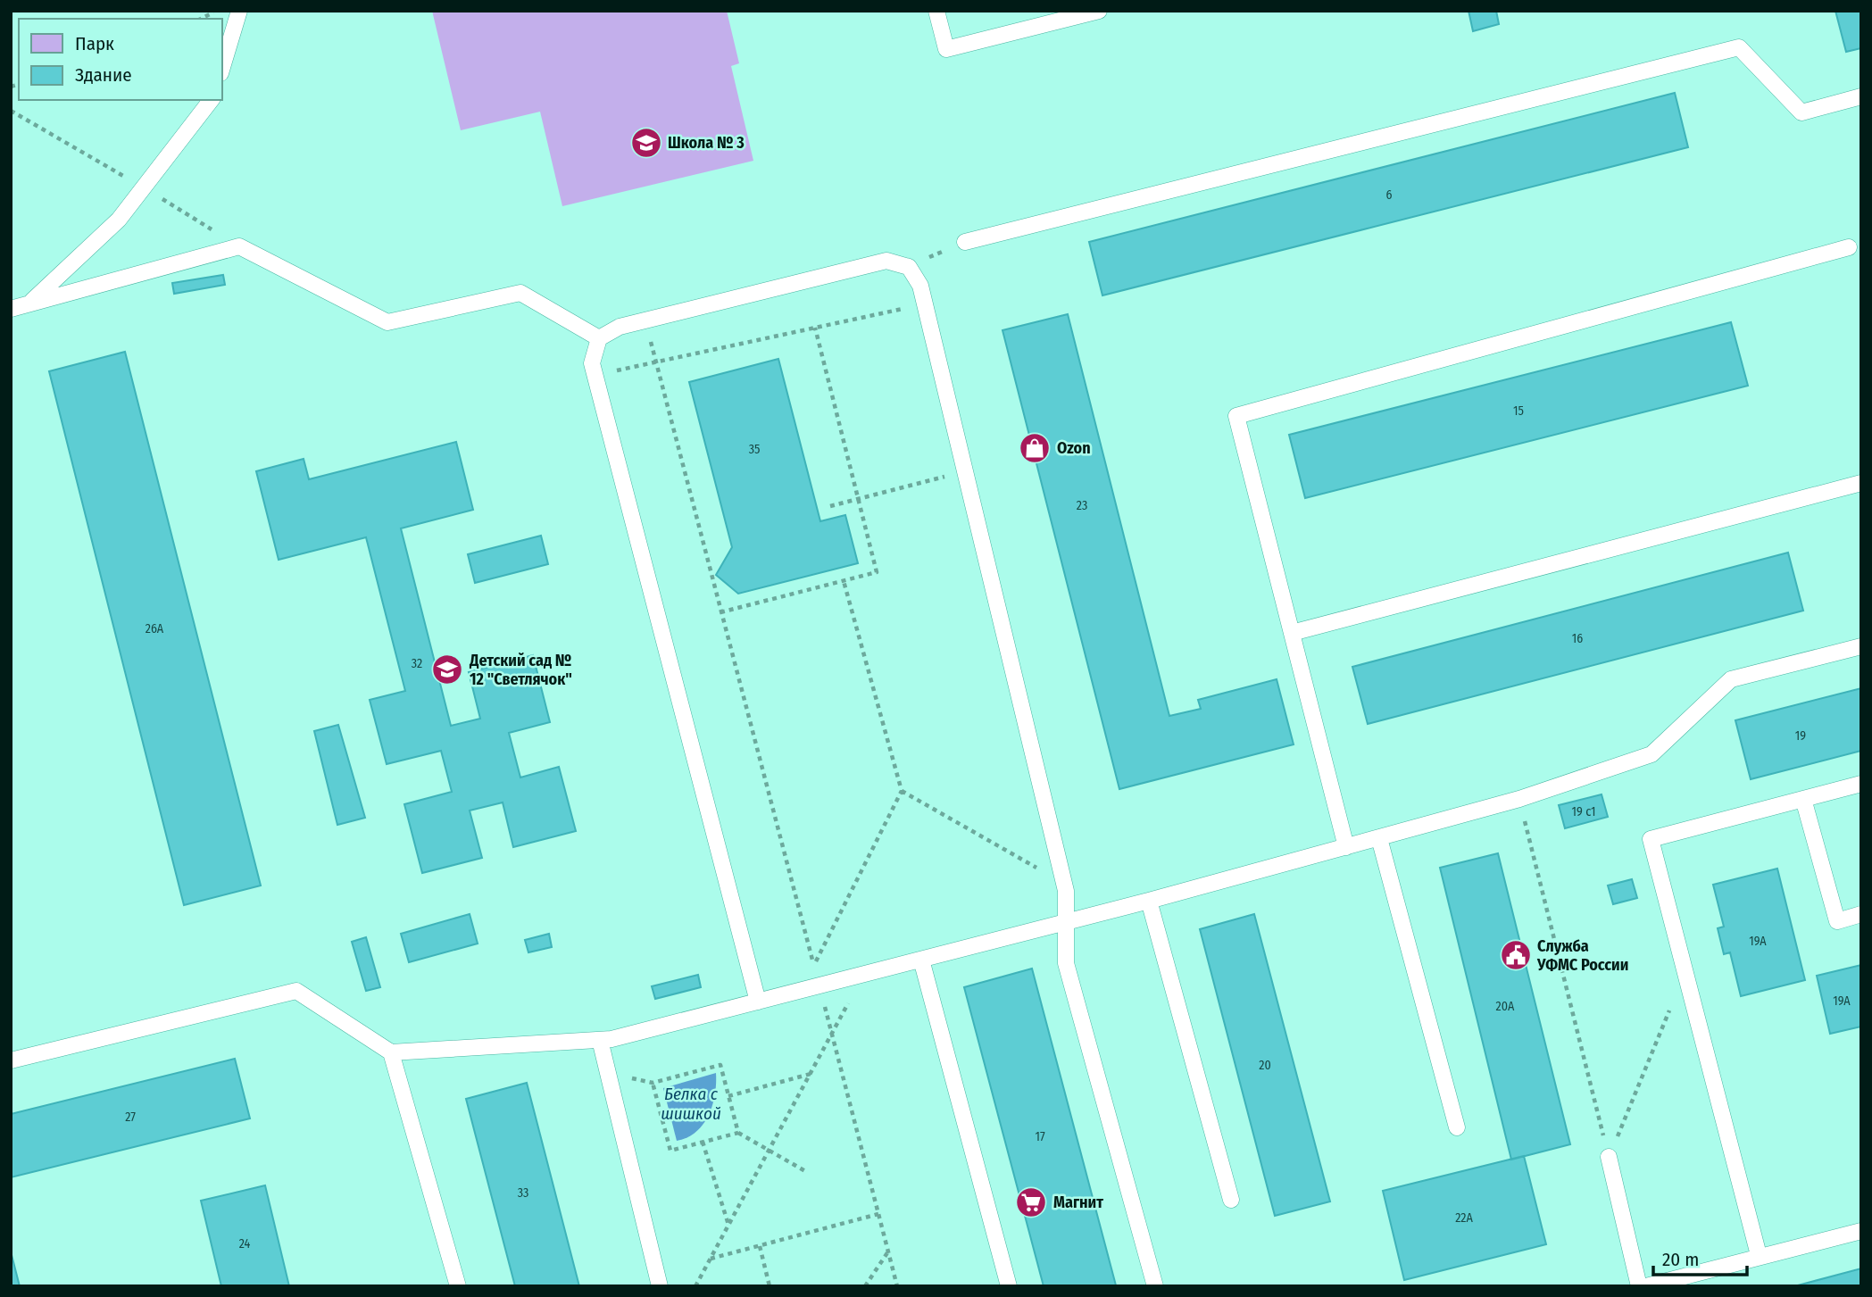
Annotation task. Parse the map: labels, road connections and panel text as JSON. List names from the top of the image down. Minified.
{"water":["Белка с шишкой"],"places":{"school or university":["Школа № 3","Детский сад № 12 \"Светлячок\""],"shop":["Ozon"],"public building":["Служба УФМС России"],"supermarket":["Магнит"]},"house_numbers":["6","15","35","23","26А","16","32","19","19 с1","19А","19А","20А","20","27","17","33","22А","24"],"legend":["Парк","Здание"],"scale_bar":"20 m"}
